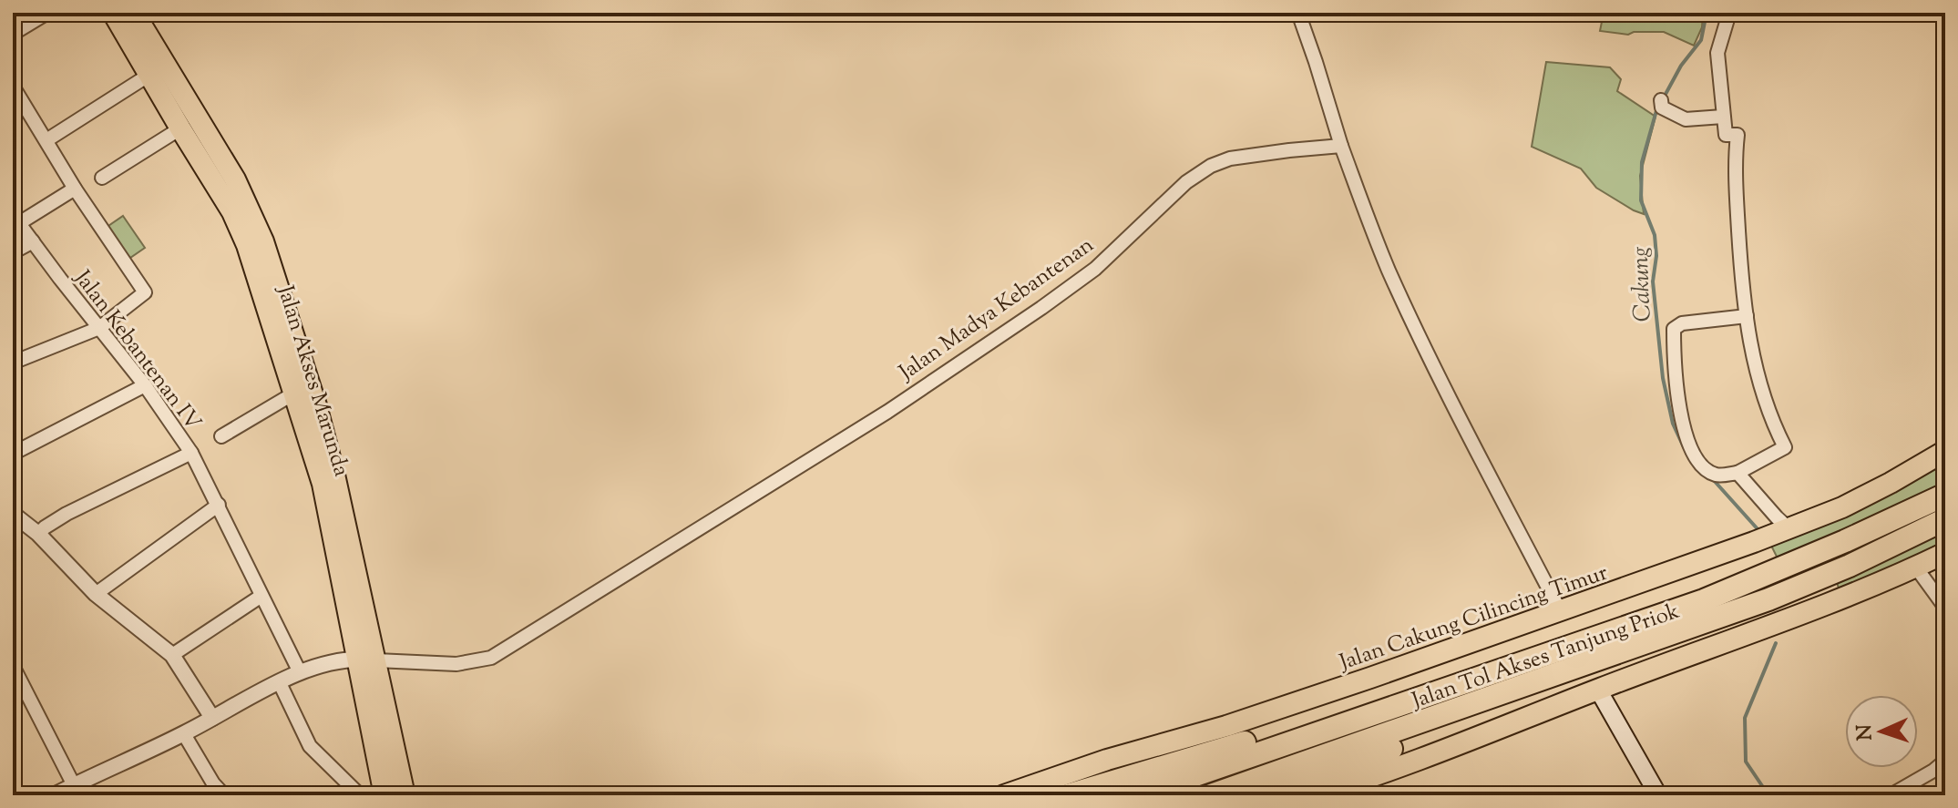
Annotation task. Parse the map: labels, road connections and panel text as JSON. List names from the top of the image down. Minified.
{"streets":{"highway":["Jalan Tol Akses Tanjung Priok"],"main road":["Jalan Akses Marunda","Jalan Cakung Cilincing Timur"],"street":["Jalan Madya Kebantenan","Jalan Kebantenan IV"]},"crossings":[["Jalan Madya Kebantenan","Jalan Kebantenan IV"],["Jalan Madya Kebantenan","Jalan Akses Marunda"]],"water":["Cakung"],"north":"left"}
